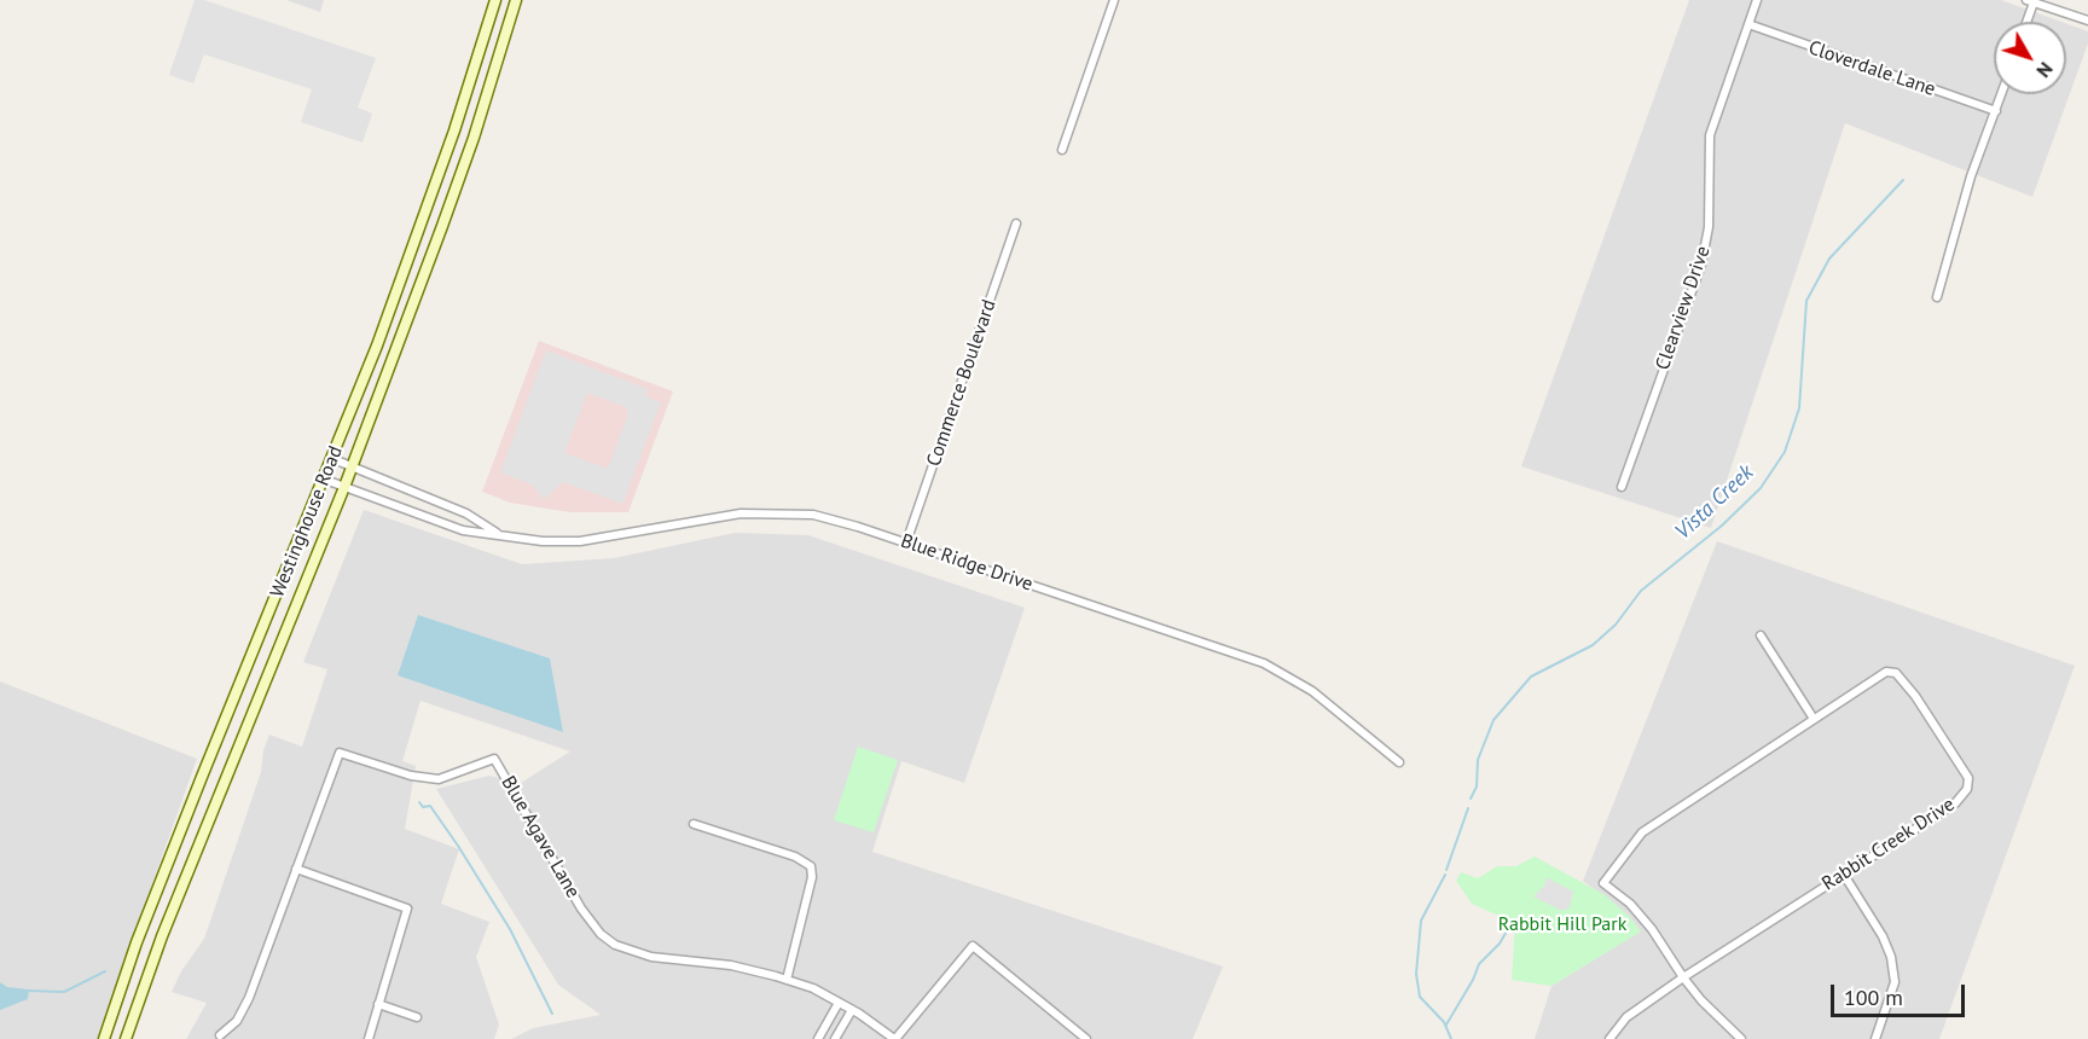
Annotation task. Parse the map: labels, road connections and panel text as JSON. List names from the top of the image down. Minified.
{"streets":{"main road":["Westinghouse Road"],"street":["Cloverdale Lane","Clearview Drive","Commerce Boulevard","Blue Ridge Drive","Blue Agave Lane","Rabbit Creek Drive"]},"crossings":[["Cloverdale Lane","Clearview Drive"],["Commerce Boulevard","Blue Ridge Drive"],["Westinghouse Road","Blue Ridge Drive"]],"water":["Vista Creek"],"parks":["Rabbit Hill Park"],"scale_bar":"100 m","north":"bottom right"}
